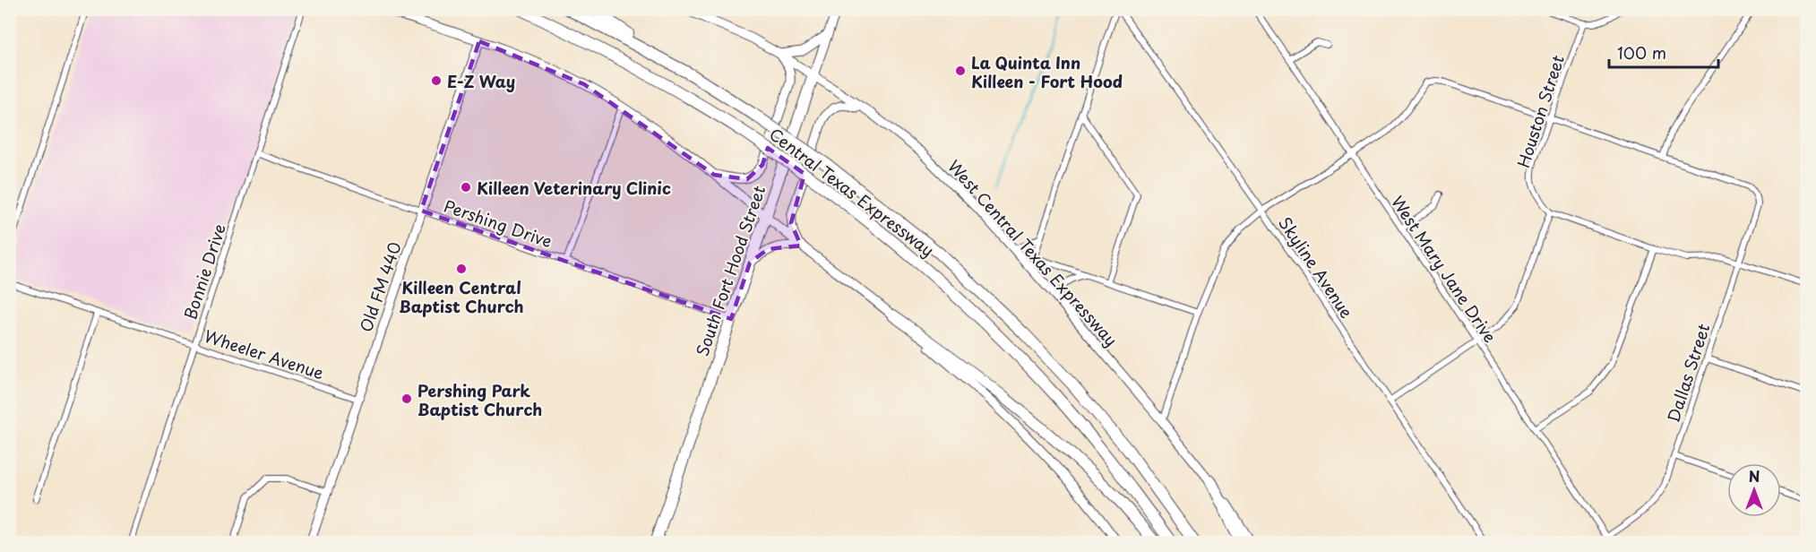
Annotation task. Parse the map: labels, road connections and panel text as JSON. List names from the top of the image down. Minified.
{"streets":{"highway":["Central Texas Expressway","South Fort Hood Street"],"main road":["West Central Texas Expressway","Old FM 440"],"street":["Houston Street","Pershing Drive","Skyline Avenue","West Mary Jane Drive","Bonnie Drive","Wheeler Avenue","Dallas Street"]},"crossings":[["Pershing Drive","South Fort Hood Street"],["Pershing Drive","Bonnie Drive"],["Pershing Drive","Old FM 440"],["West Central Texas Expressway","South Fort Hood Street"],["West Mary Jane Drive","Dallas Street"],["Bonnie Drive","Wheeler Avenue"],["Old FM 440","Wheeler Avenue"]],"places":["La Quinta Inn Killeen - Fort Hood","E-Z Way","Killeen Veterinary Clinic","Killeen Central Baptist Church","Pershing Park Baptist Church"],"scale_bar":"100 m","north":"top"}
